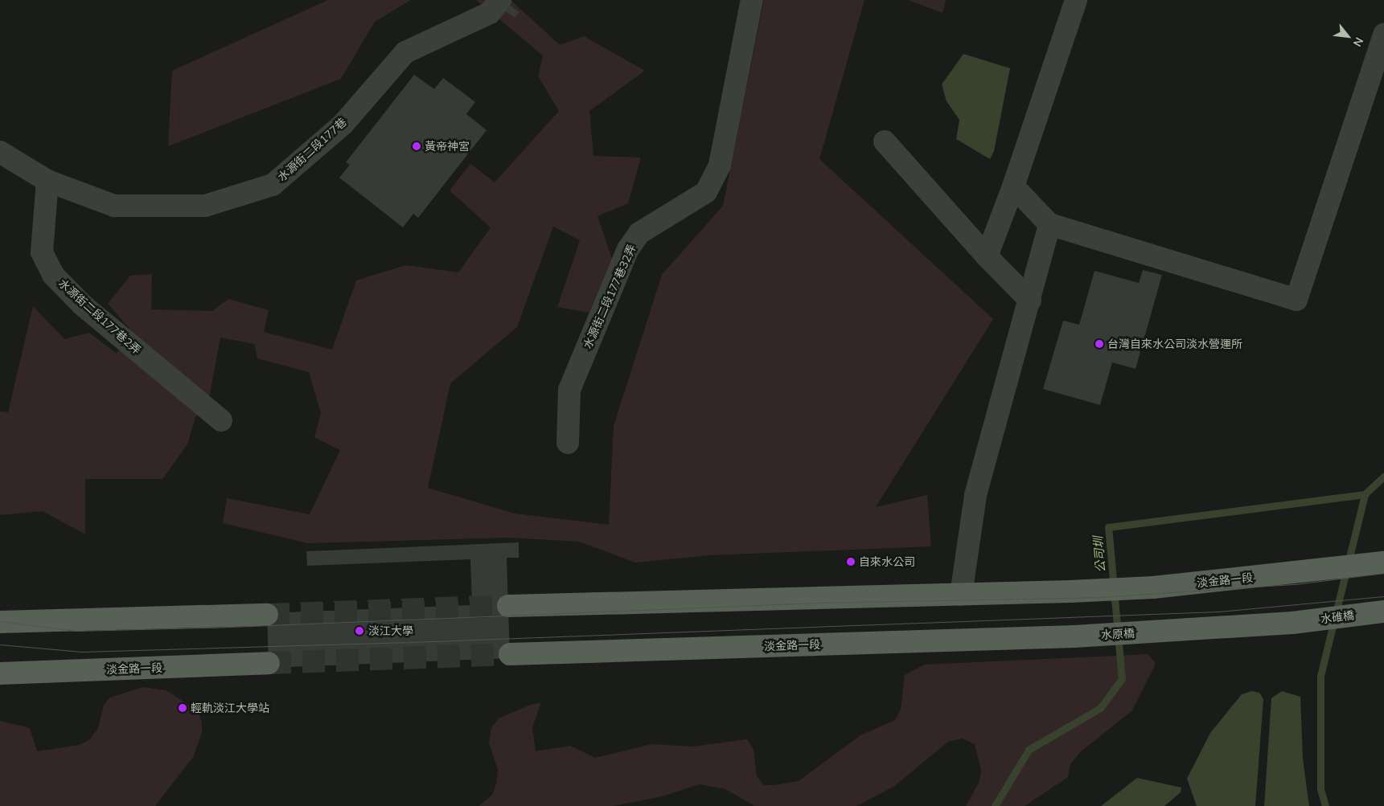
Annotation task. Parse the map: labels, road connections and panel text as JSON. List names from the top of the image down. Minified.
{"streets":{"main road":["淡金路一段","水碓橋","水原橋"],"street":["水源街二段177巷","水源街二段177巷32弄","水源街二段177巷2弄"]},"crossings":[["水源街二段177巷","水源街二段177巷2弄"],["淡金路一段","水原橋"],["水碓橋","水原橋"]],"water":["公司圳"],"places":["黃帝神宮","台灣自來水公司淡水營運所","自來水公司","淡江大學","輕軌淡江大學站"],"north":"bottom right"}
